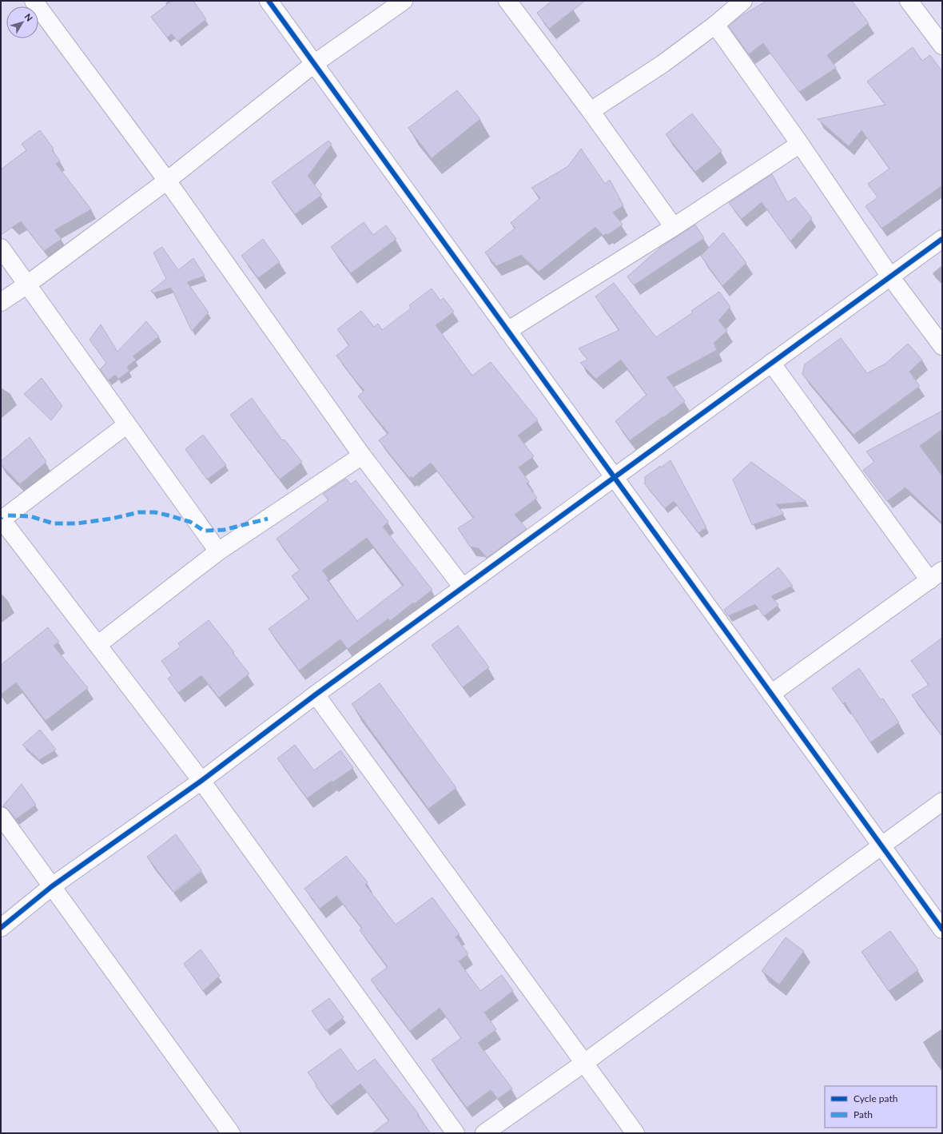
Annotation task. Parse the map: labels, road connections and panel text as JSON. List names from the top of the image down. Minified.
{"legend":["Cycle path","Path"],"north":"top right"}
